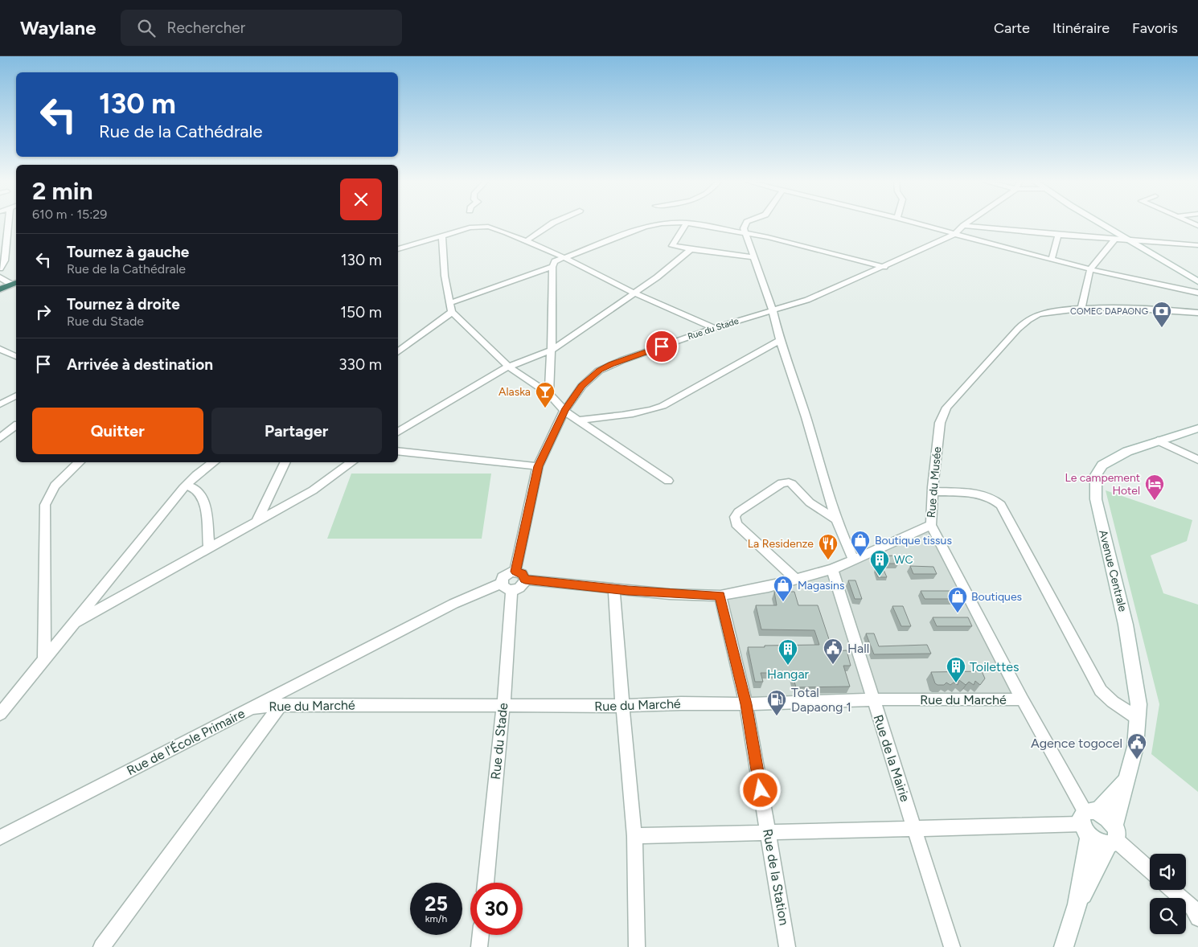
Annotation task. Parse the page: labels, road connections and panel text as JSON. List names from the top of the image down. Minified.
{"streets":{"main road":["Avenue Centrale"],"street":["Rue du Stade","Rue du Musée","Rue du Marché","Rue de l'École Primaire","Rue de la Mairie","Rue de la Station"]},"crossings":[["Rue du Stade","Rue du Marché"],["Rue du Stade","Rue de l'École Primaire"],["Rue du Musée","Avenue Centrale"],["Rue du Musée","Rue du Marché"],["Rue du Marché","Rue de l'École Primaire"],["Rue du Marché","Rue de la Mairie"],["Rue du Marché","Rue de la Station"]],"places":{"bank":["COMEC DAPAONG"],"bar":["Alaska"],"hotel":["Le campement Hotel"],"shop":["Boutique tissus","Magasins","Boutiques"],"restaurant":["La Residenze"],"building":["WC","Hangar","Toilettes"],"public building":["Hall","Agence togocel"],"fuel station":["Total Dapaong 1"]},"page":{"header":"Waylane","search":"Rechercher","nav":["Carte","Itinéraire","Favoris"],"turn":["130 m","Rue de la Cathédrale"],"heading":["2 min","610 m · 15:29"],"list":[{"name":"Tournez à gauche","note":"Rue de la Cathédrale","value":"130 m"},{"name":"Tournez à droite","note":"Rue du Stade","value":"150 m"},{"name":"Arrivée à destination","value":"330 m"}],"buttons":["Quitter","Partager"],"speed":"25 km/h","limit":"30"}}
